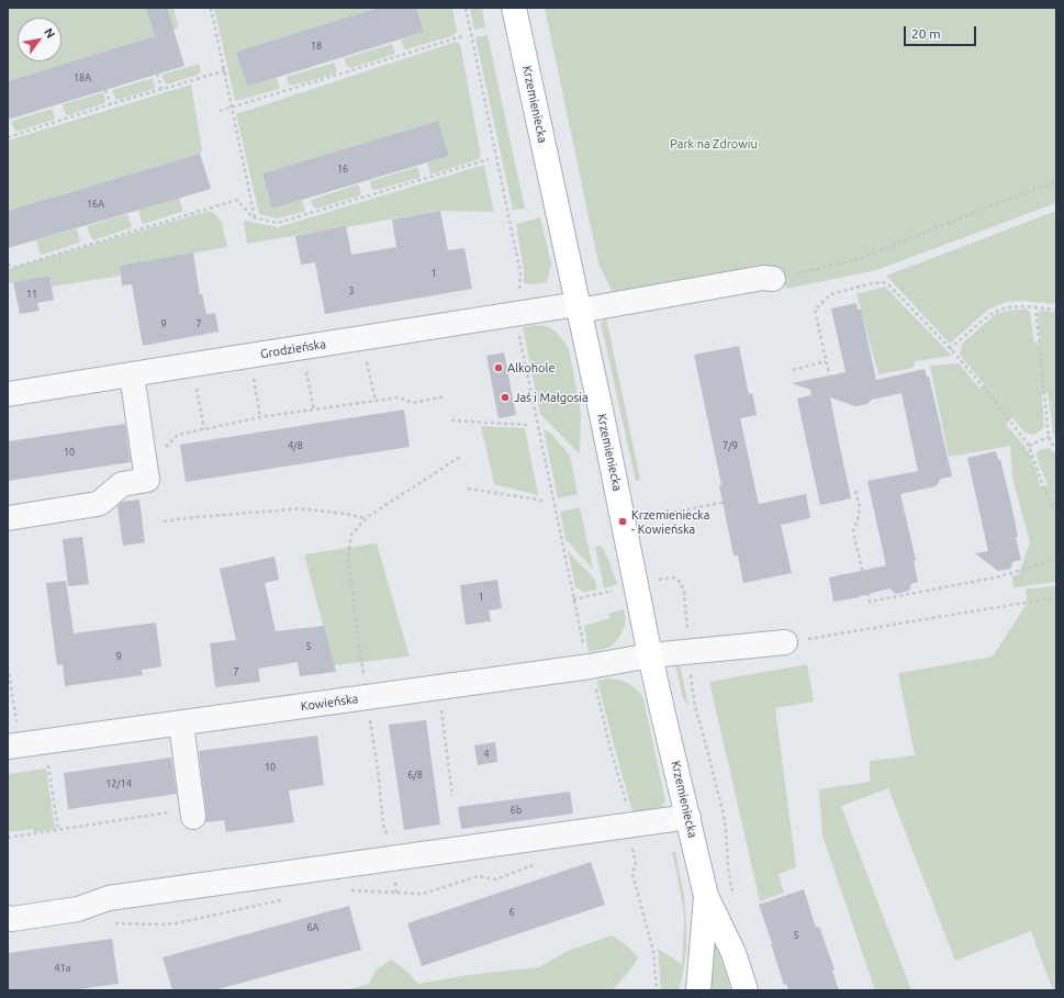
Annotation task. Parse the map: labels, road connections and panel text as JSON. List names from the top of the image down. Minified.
{"streets":{"main road":["Krzemieniecka"],"street":["Grodzieńska","Kowieńska"]},"crossings":[["Krzemieniecka","Grodzieńska"],["Krzemieniecka","Kowieńska"]],"parks":["Park na Zdrowiu"],"places":["Alkohole","Jaś i Małgosia","Krzemieniecka - Kowieńska"],"house_numbers":["18","18A","16","16A","1","3","11","9","7","4/8","7/9","10","1","5","9","7","4","10","6/8","12/14","6b","6","6A","5","41a"],"scale_bar":"20 m","north":"top right"}
